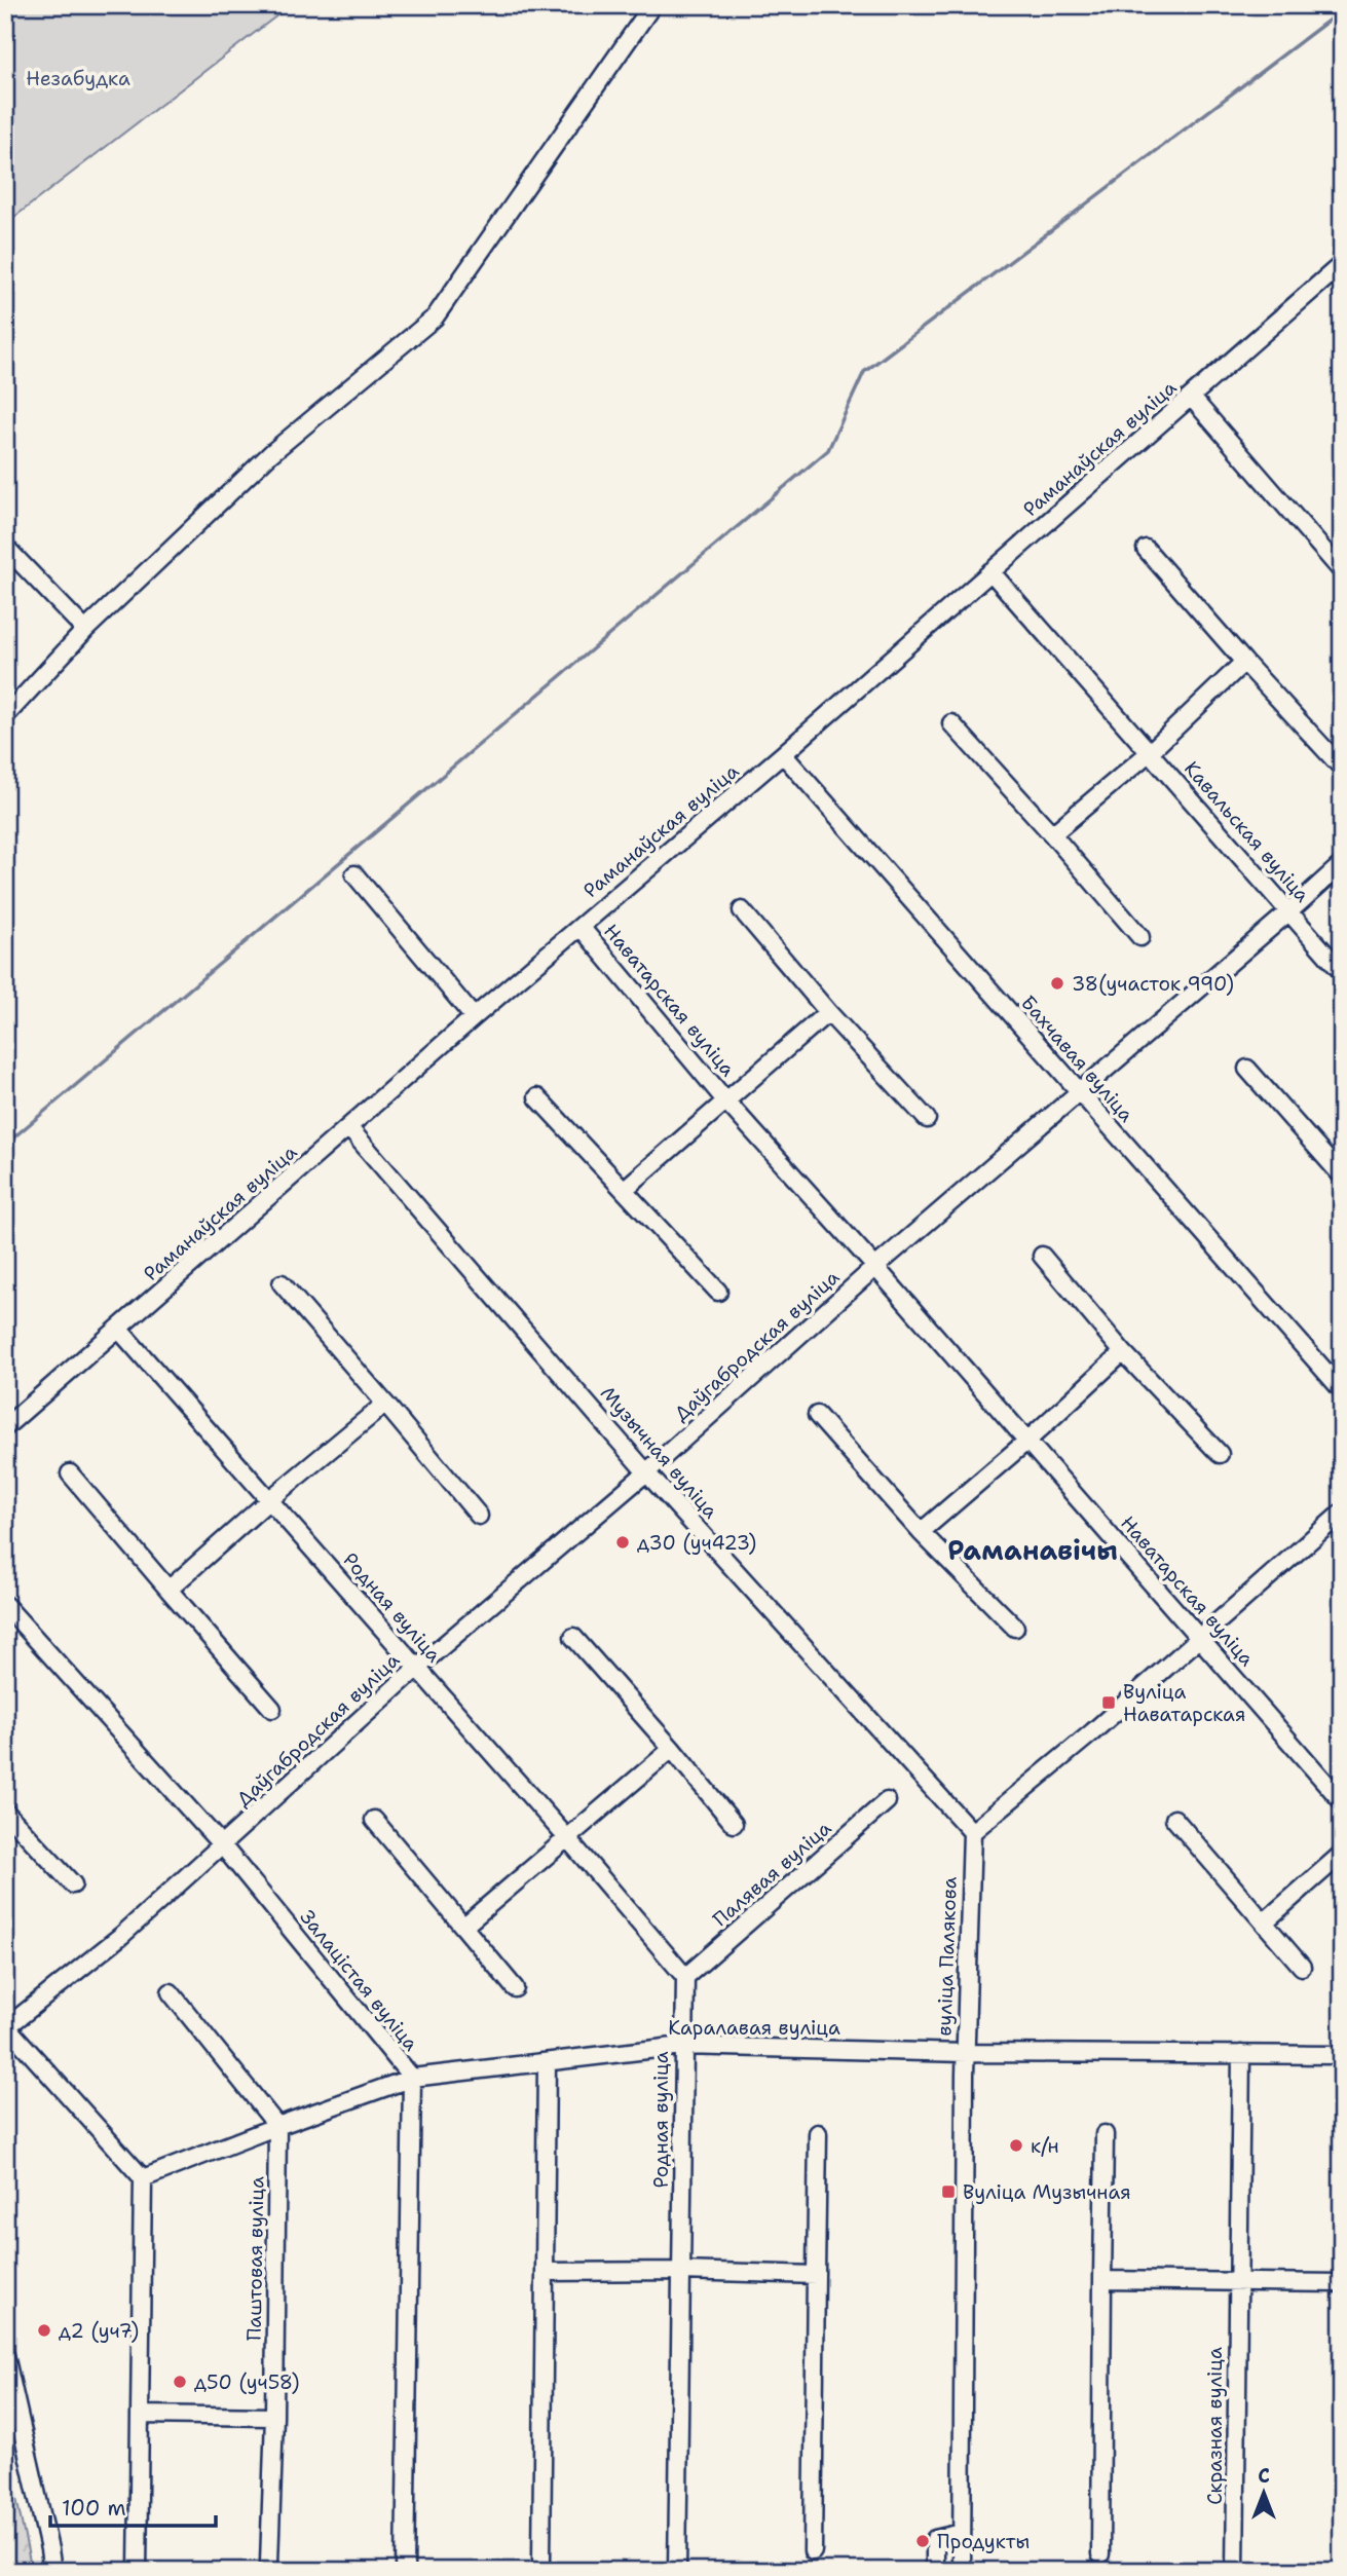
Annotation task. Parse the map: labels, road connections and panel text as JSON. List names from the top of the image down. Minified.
{"streets":{"street":["Раманаўская вуліца","Кавальская вуліца","Наватарская вуліца","Бахчавая вуліца","Даўгабродская вуліца","Музычная вуліца","Родная вуліца","Палявая вуліца","вуліца Палякова","Залацістая вуліца","Каралавая вуліца","Паштовая вуліца","Скразная вуліца"]},"crossings":[["Раманаўская вуліца","Кавальская вуліца"],["Раманаўская вуліца","Наватарская вуліца"],["Раманаўская вуліца","Бахчавая вуліца"],["Раманаўская вуліца","Музычная вуліца"],["Раманаўская вуліца","Родная вуліца"],["Кавальская вуліца","Даўгабродская вуліца"],["Наватарская вуліца","Даўгабродская вуліца"],["Бахчавая вуліца","Даўгабродская вуліца"],["Даўгабродская вуліца","Музычная вуліца"],["Даўгабродская вуліца","Родная вуліца"],["Даўгабродская вуліца","Залацістая вуліца"],["Музычная вуліца","вуліца Палякова"],["Родная вуліца","Палявая вуліца"],["Родная вуліца","Каралавая вуліца"],["вуліца Палякова","Каралавая вуліца"],["Залацістая вуліца","Каралавая вуліца"],["Каралавая вуліца","Паштовая вуліца"],["Каралавая вуліца","Скразная вуліца"]],"districts":["Раманавічы"],"parks":["Незабудка"],"places":{"other":["38(участок 990)","д30 (уч423)","к/н","д2 (уч7)","д50 (уч58)","Продукты"],"transit":["Вуліца Наватарская","Вуліца Музычная"]},"scale_bar":"100 m","north":"top"}
